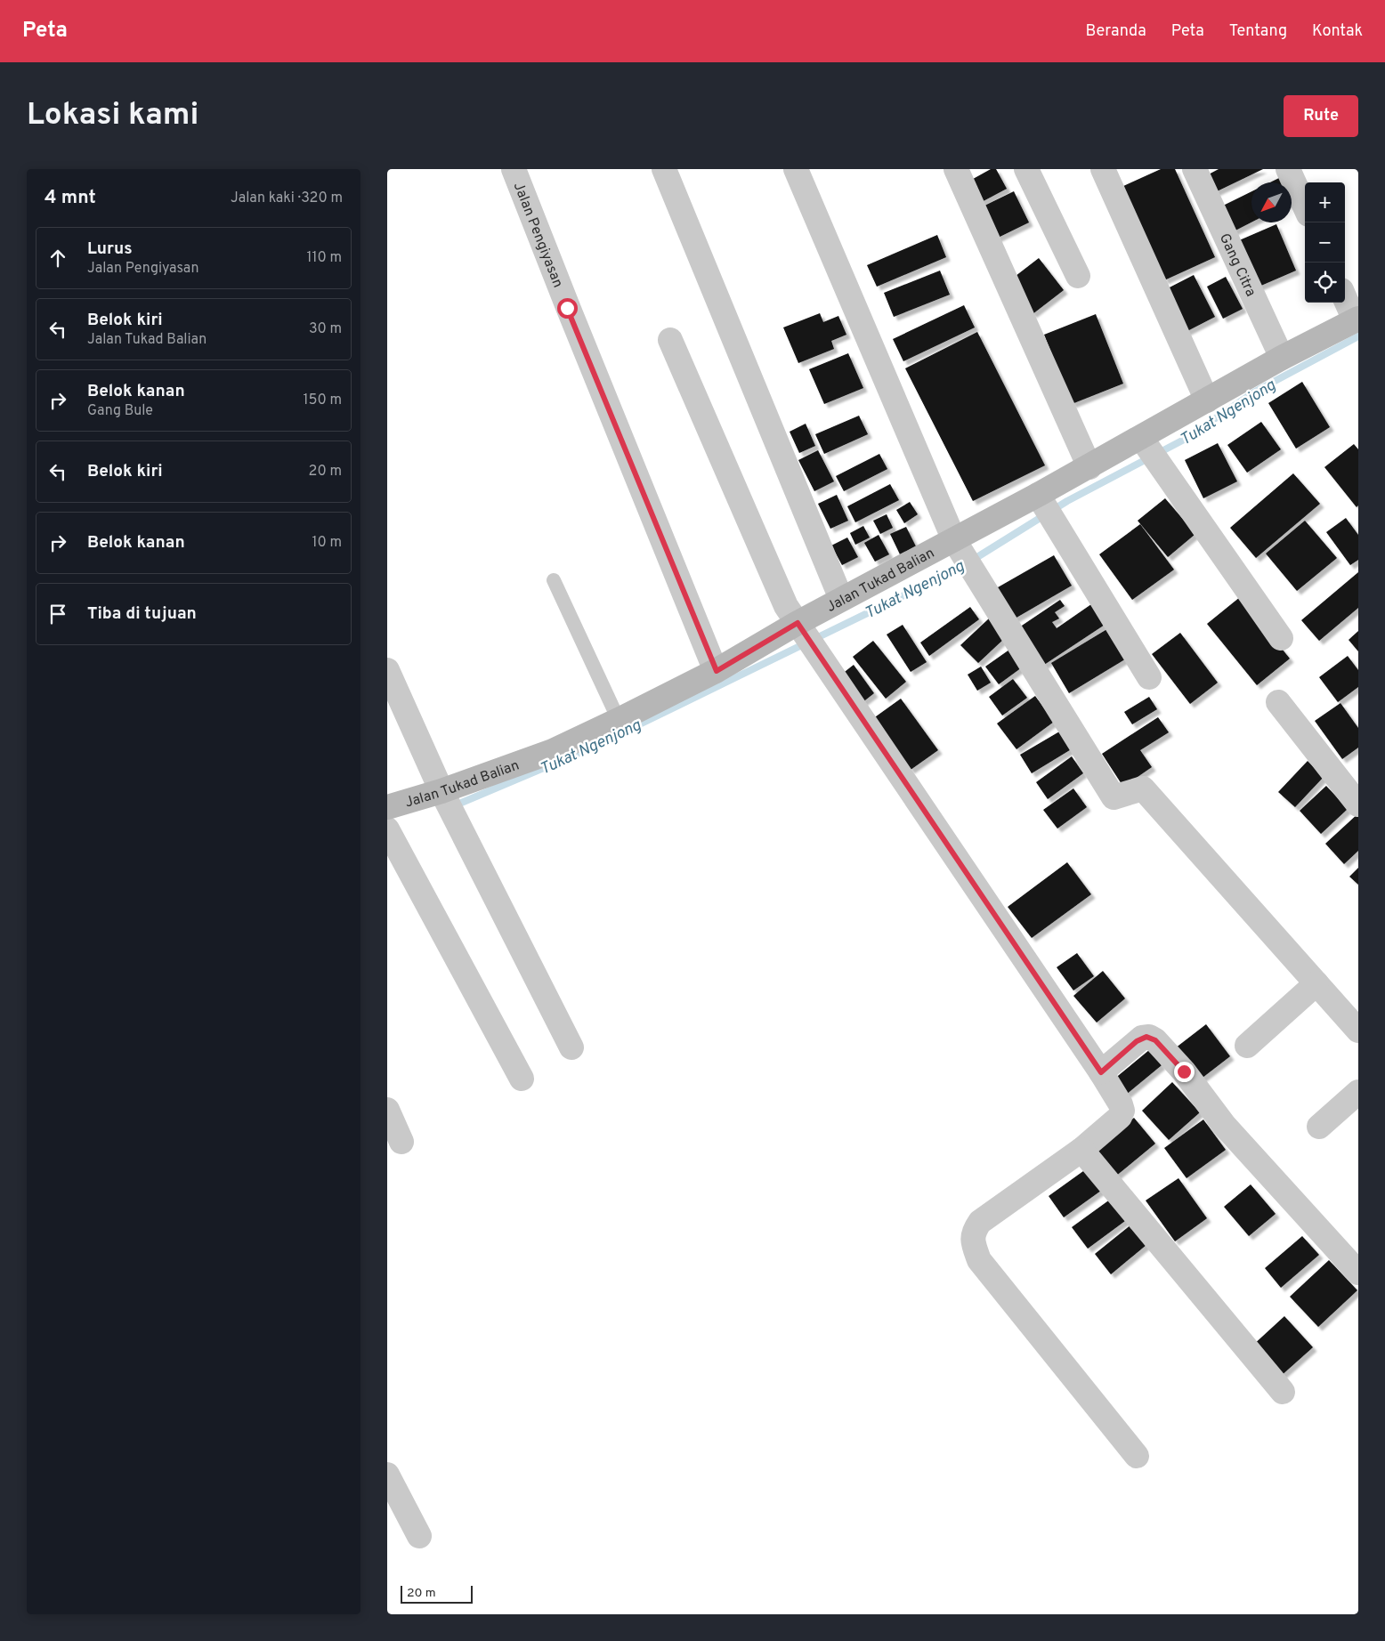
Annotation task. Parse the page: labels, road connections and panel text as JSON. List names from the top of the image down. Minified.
{"streets":{"street":["Jalan Pengiyasan","Gang Citra","Jalan Tukad Balian"]},"crossings":[["Jalan Pengiyasan","Jalan Tukad Balian"],["Gang Citra","Jalan Tukad Balian"]],"water":["Tukat Ngenjong"],"scale_bar":"20 m","north":"bottom left","page":{"header":"Peta","nav":["Beranda","Peta","Tentang","Kontak"],"buttons":"Rute","title":"Lokasi kami","heading":["4 mnt","Jalan kaki · 320 m"],"map_buttons":["+","−"],"list":[["Lurus","Jalan Pengiyasan","110 m"],["Belok kiri","Jalan Tukad Balian","30 m"],["Belok kanan","Gang Bule","150 m"],["Belok kiri","20 m"],["Belok kanan","10 m"],"Tiba di tujuan"],"scale":"20 m"}}
